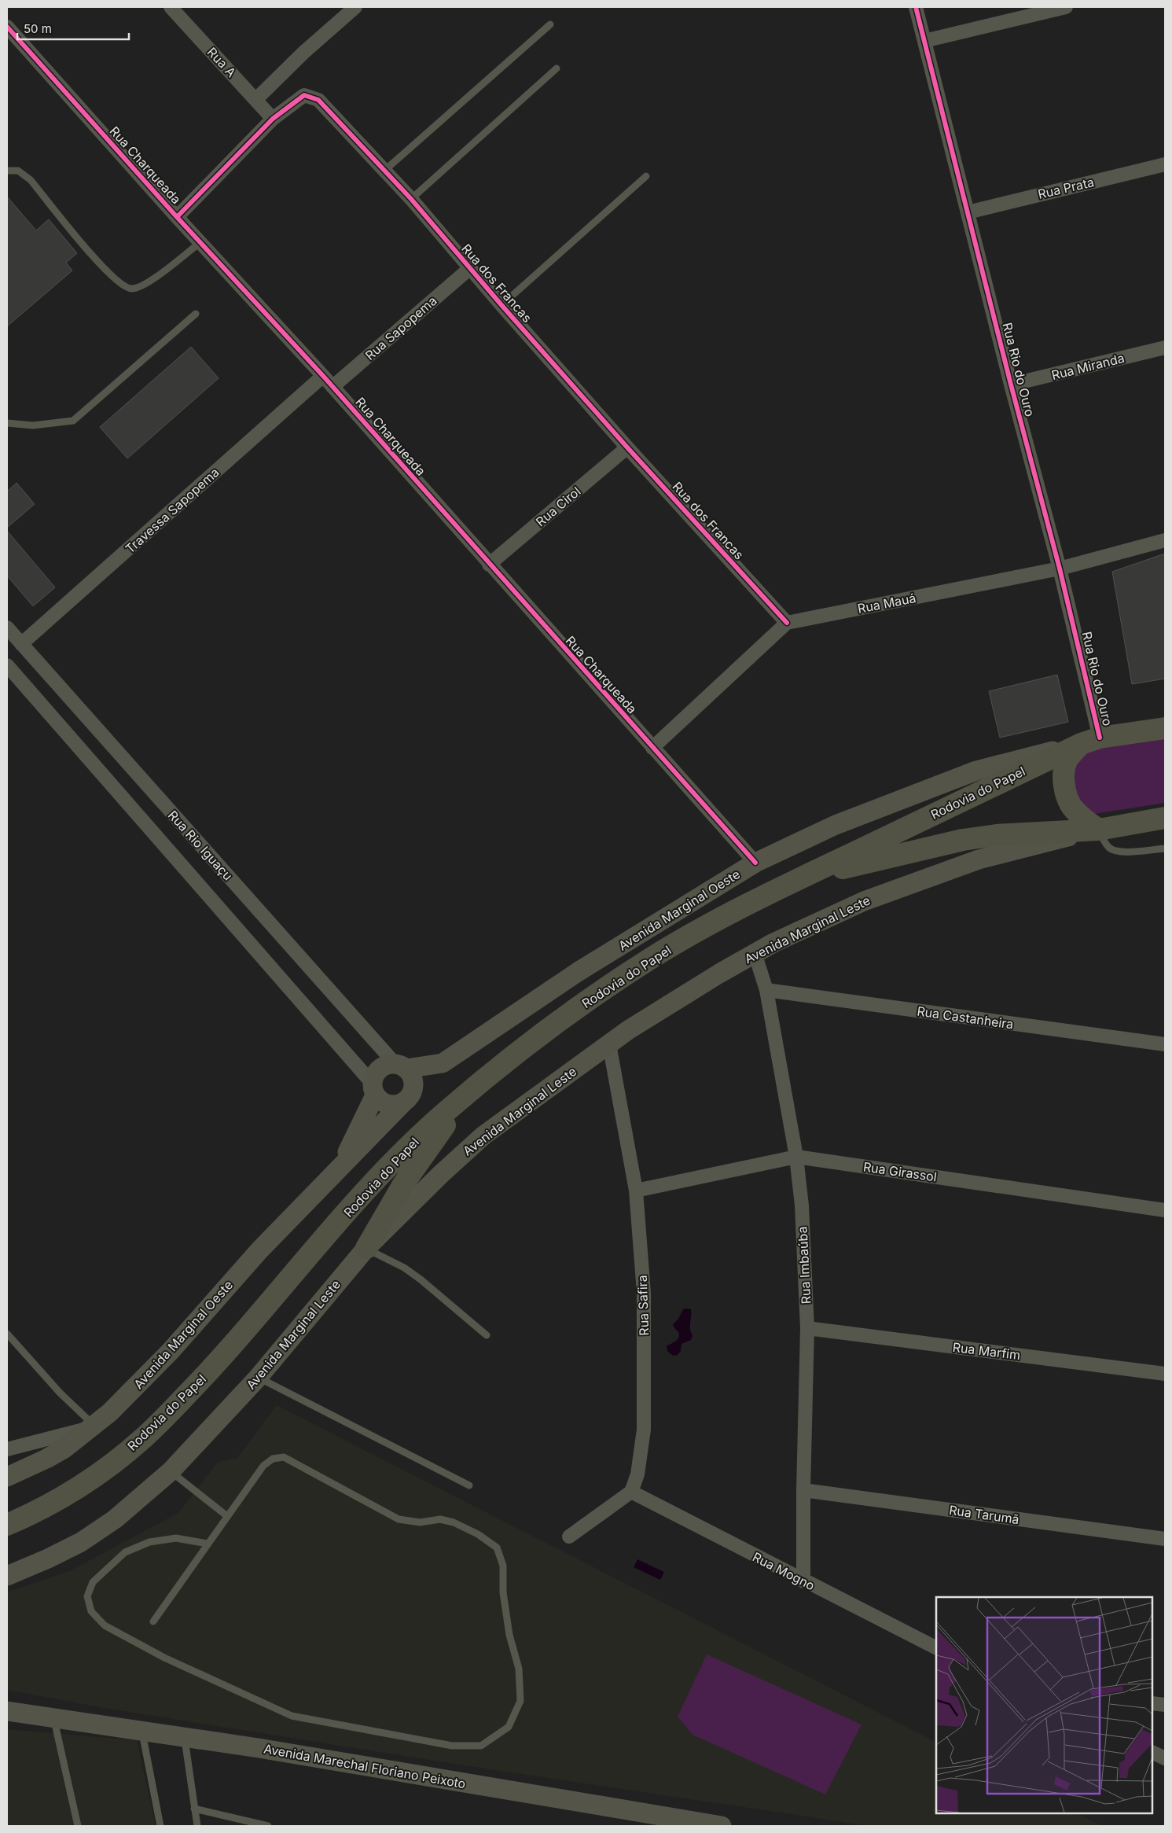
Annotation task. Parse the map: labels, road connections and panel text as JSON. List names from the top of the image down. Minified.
{"streets":{"main road":["Rodovia do Papel","Avenida Marginal Oeste","Avenida Marginal Leste","Avenida Marechal Floriano Peixoto"],"street":["Rua A","Rua Charqueada","Rua Prata","Rua dos Francas","Rua Sapopema","Rua Miranda","Rua Rio do Ouro","Rua Cirol","Travessa Sapopema","Rua Mauá","Rua Rio Iguaçu","Rua Castanheira","Rua Girassol","Rua Imbaúba","Rua Safira","Rua Marfim","Rua Tarumã","Rua Mogno"]},"crossings":[["Rua A","Rua dos Francas"],["Rua Charqueada","Rua dos Francas"],["Rua Charqueada","Rua Sapopema"],["Rua Charqueada","Rua Cirol"],["Rua Charqueada","Travessa Sapopema"],["Rua Charqueada","Avenida Marginal Oeste"],["Rua Prata","Rua Rio do Ouro"],["Rua dos Francas","Rua Sapopema"],["Rua dos Francas","Rua Cirol"],["Rua dos Francas","Rua Mauá"],["Rua Miranda","Rua Rio do Ouro"],["Rua Rio do Ouro","Rua Mauá"],["Rua Rio do Ouro","Rodovia do Papel"],["Rua Rio do Ouro","Avenida Marginal Oeste"],["Travessa Sapopema","Rua Rio Iguaçu"],["Rodovia do Papel","Avenida Marginal Oeste"],["Rodovia do Papel","Avenida Marginal Leste"],["Rua Rio Iguaçu","Avenida Marginal Oeste"],["Avenida Marginal Leste","Rua Imbaúba"],["Avenida Marginal Leste","Rua Safira"],["Rua Castanheira","Rua Imbaúba"],["Rua Girassol","Rua Imbaúba"],["Rua Girassol","Rua Safira"],["Rua Imbaúba","Rua Marfim"],["Rua Imbaúba","Rua Tarumã"],["Rua Imbaúba","Rua Mogno"],["Rua Safira","Rua Mogno"]],"scale_bar":"50 m"}
